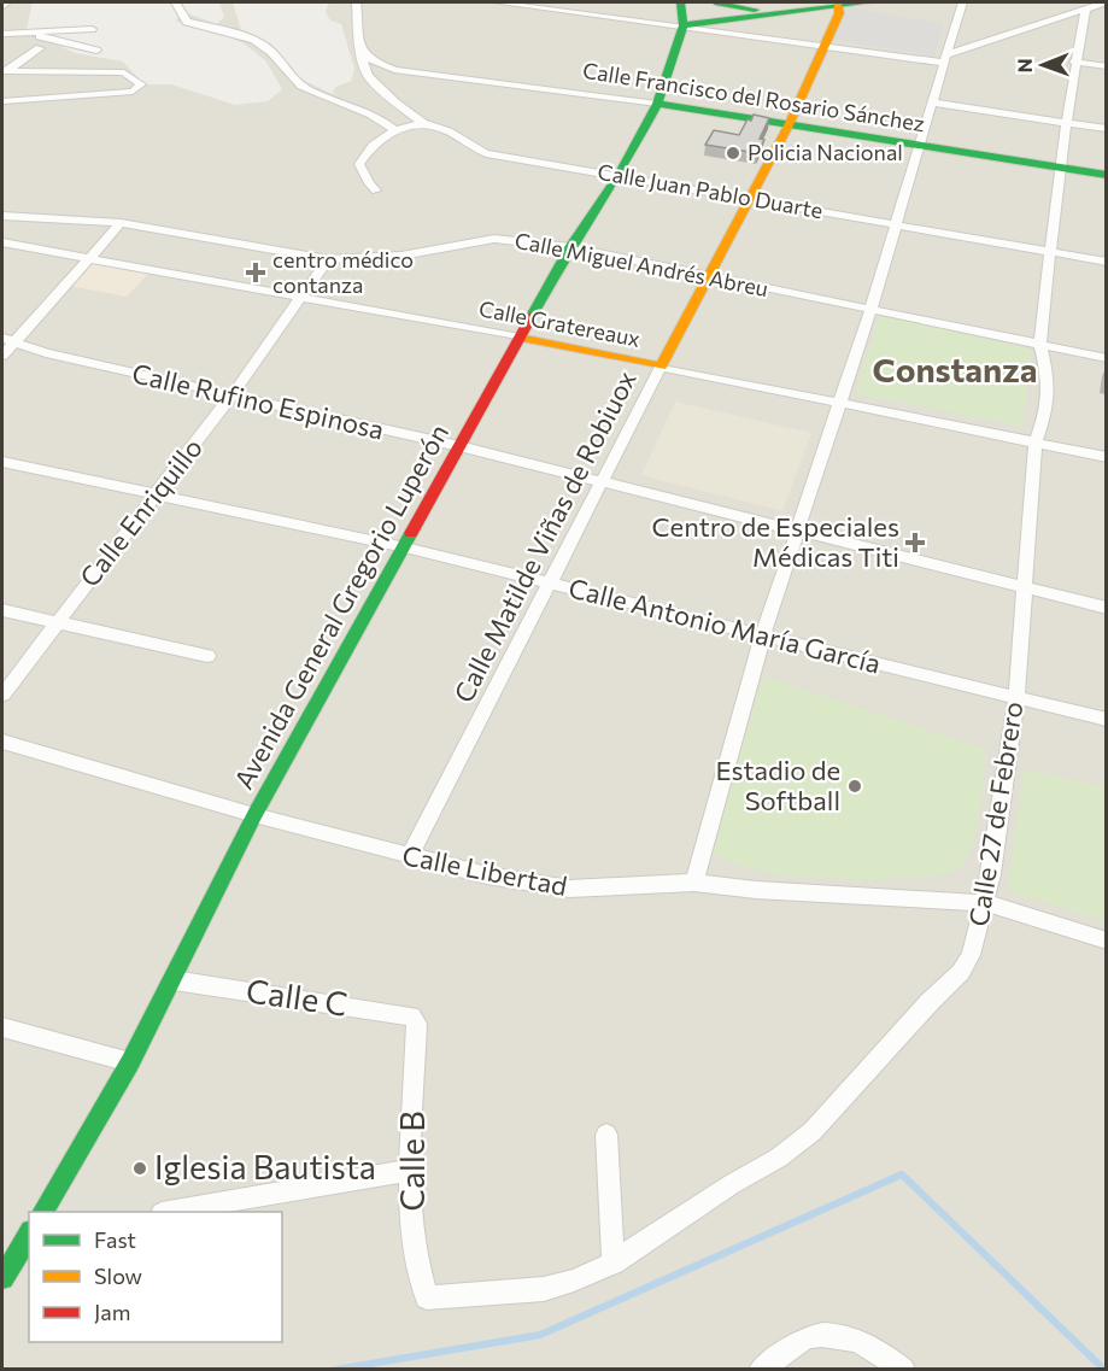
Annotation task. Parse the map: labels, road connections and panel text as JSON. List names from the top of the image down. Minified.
{"streets":{"main road":["Calle Francisco del Rosario Sánchez","Calle Gratereaux","Calle Matilde Viñas de Robiuox","Avenida General Gregorio Luperón"],"street":["Calle Juan Pablo Duarte","Calle Miguel Andrés Abreu","Calle Rufino Espinosa","Calle Enriquillo","Calle Antonio María García","Calle 27 de Febrero","Calle Libertad","Calle C","Calle B"]},"crossings":[["Calle Francisco del Rosario Sánchez","Calle Juan Pablo Duarte"],["Calle Francisco del Rosario Sánchez","Calle Matilde Viñas de Robiuox"],["Calle Francisco del Rosario Sánchez","Avenida General Gregorio Luperón"],["Calle Francisco del Rosario Sánchez","Calle 27 de Febrero"],["Calle Juan Pablo Duarte","Calle Matilde Viñas de Robiuox"],["Calle Juan Pablo Duarte","Avenida General Gregorio Luperón"],["Calle Juan Pablo Duarte","Calle 27 de Febrero"],["Calle Miguel Andrés Abreu","Calle Enriquillo"],["Calle Miguel Andrés Abreu","Calle Matilde Viñas de Robiuox"],["Calle Miguel Andrés Abreu","Avenida General Gregorio Luperón"],["Calle Miguel Andrés Abreu","Calle 27 de Febrero"],["Calle Gratereaux","Calle Enriquillo"],["Calle Gratereaux","Calle Matilde Viñas de Robiuox"],["Calle Gratereaux","Avenida General Gregorio Luperón"],["Calle Gratereaux","Calle 27 de Febrero"],["Calle Rufino Espinosa","Calle Enriquillo"],["Calle Rufino Espinosa","Calle Matilde Viñas de Robiuox"],["Calle Rufino Espinosa","Avenida General Gregorio Luperón"],["Calle Rufino Espinosa","Calle 27 de Febrero"],["Calle Enriquillo","Calle Antonio María García"],["Calle Matilde Viñas de Robiuox","Calle Antonio María García"],["Calle Matilde Viñas de Robiuox","Calle Libertad"],["Avenida General Gregorio Luperón","Calle Antonio María García"],["Avenida General Gregorio Luperón","Calle Libertad"],["Avenida General Gregorio Luperón","Calle C"],["Calle Antonio María García","Calle 27 de Febrero"],["Calle 27 de Febrero","Calle Libertad"],["Calle 27 de Febrero","Calle B"],["Calle C","Calle B"]],"districts":["Constanza"],"places":{"other":["Policia Nacional","Estadio de Softball","Iglesia Bautista"],"health":["centro médico contanza","Centro de Especiales Médicas Titi"]},"legend":["Fast","Slow","Jam"],"north":"left"}
